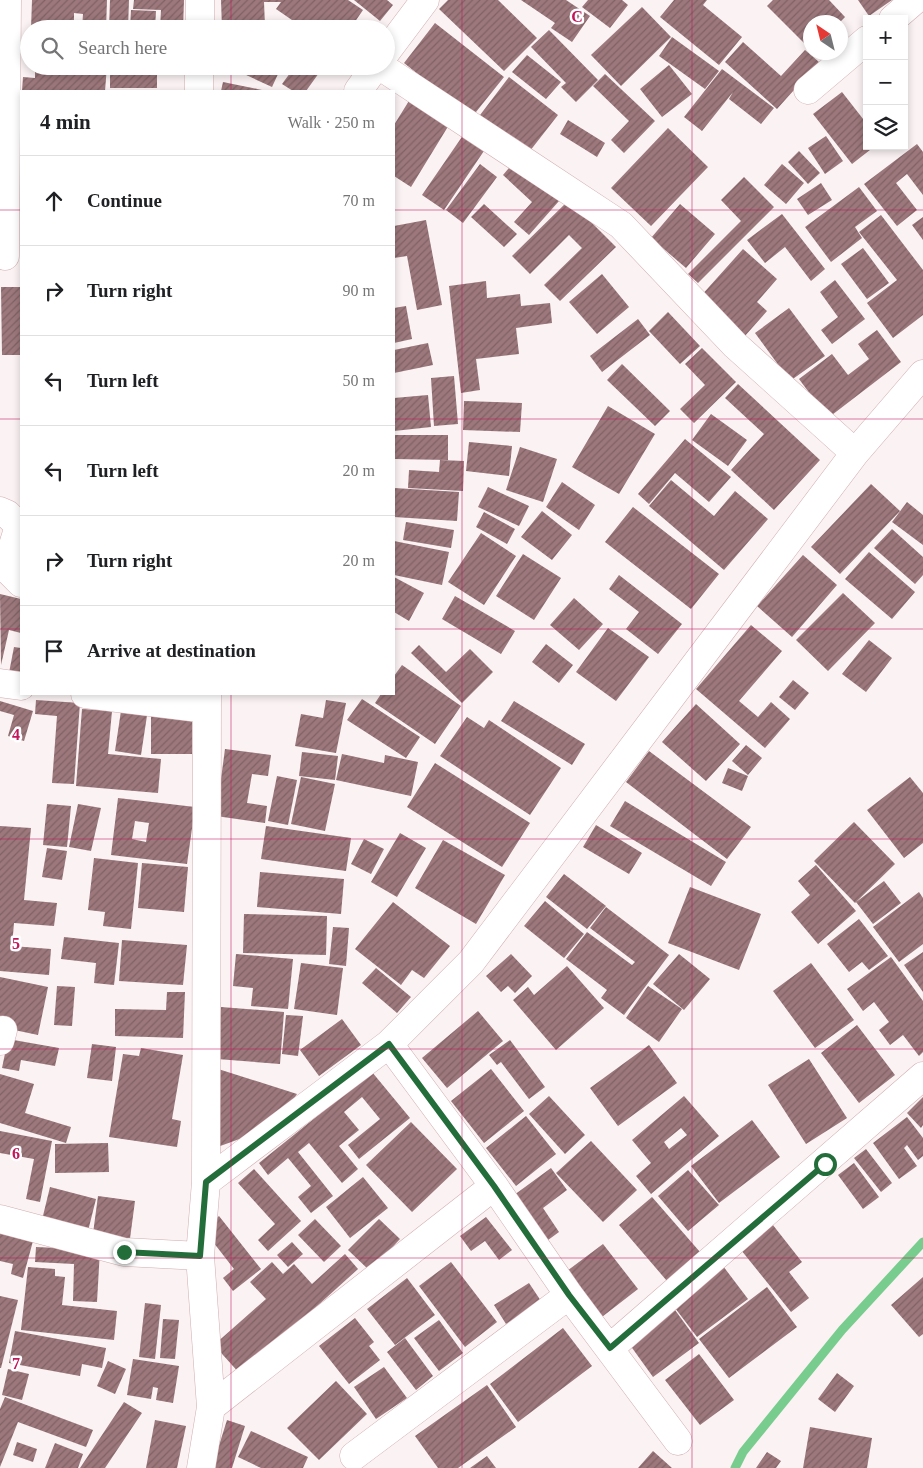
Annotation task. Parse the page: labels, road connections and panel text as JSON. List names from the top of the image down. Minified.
{"north":"top left","page":{"map_buttons":["+","−"],"search":"Search here","heading":["4 min","Walk · 250 m"],"list":[["Continue","70 m"],["Turn right","90 m"],["Turn left","50 m"],["Turn left","20 m"],["Turn right","20 m"],"Arrive at destination"]},"grid":{"columns":["C"],"rows":["4","5","6","7"]}}
